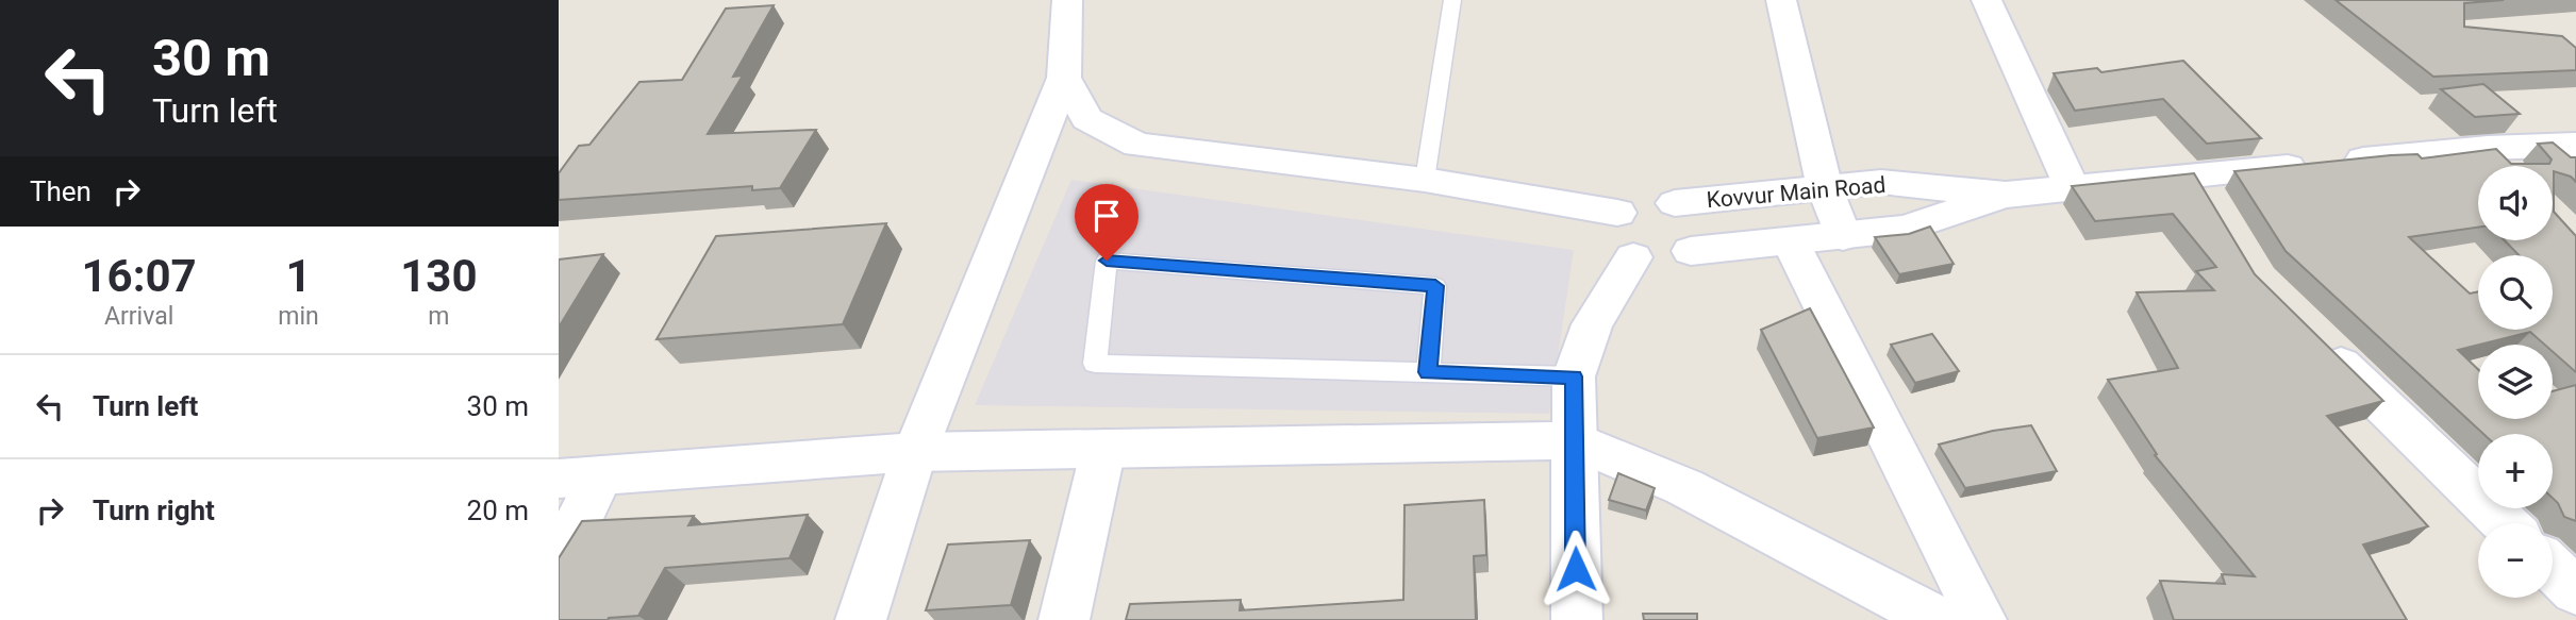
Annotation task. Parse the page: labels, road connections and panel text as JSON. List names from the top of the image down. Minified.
{"streets":{"street":["Kovvur Main Road"]},"page":{"turn":["30 m","Turn left"],"then":"Then","map_buttons":["+","−"],"eta":["16:07","Arrival","1","min","130","m"],"list":[{"name":"Turn left","value":"30 m"},{"name":"Turn right","value":"20 m"}]}}
